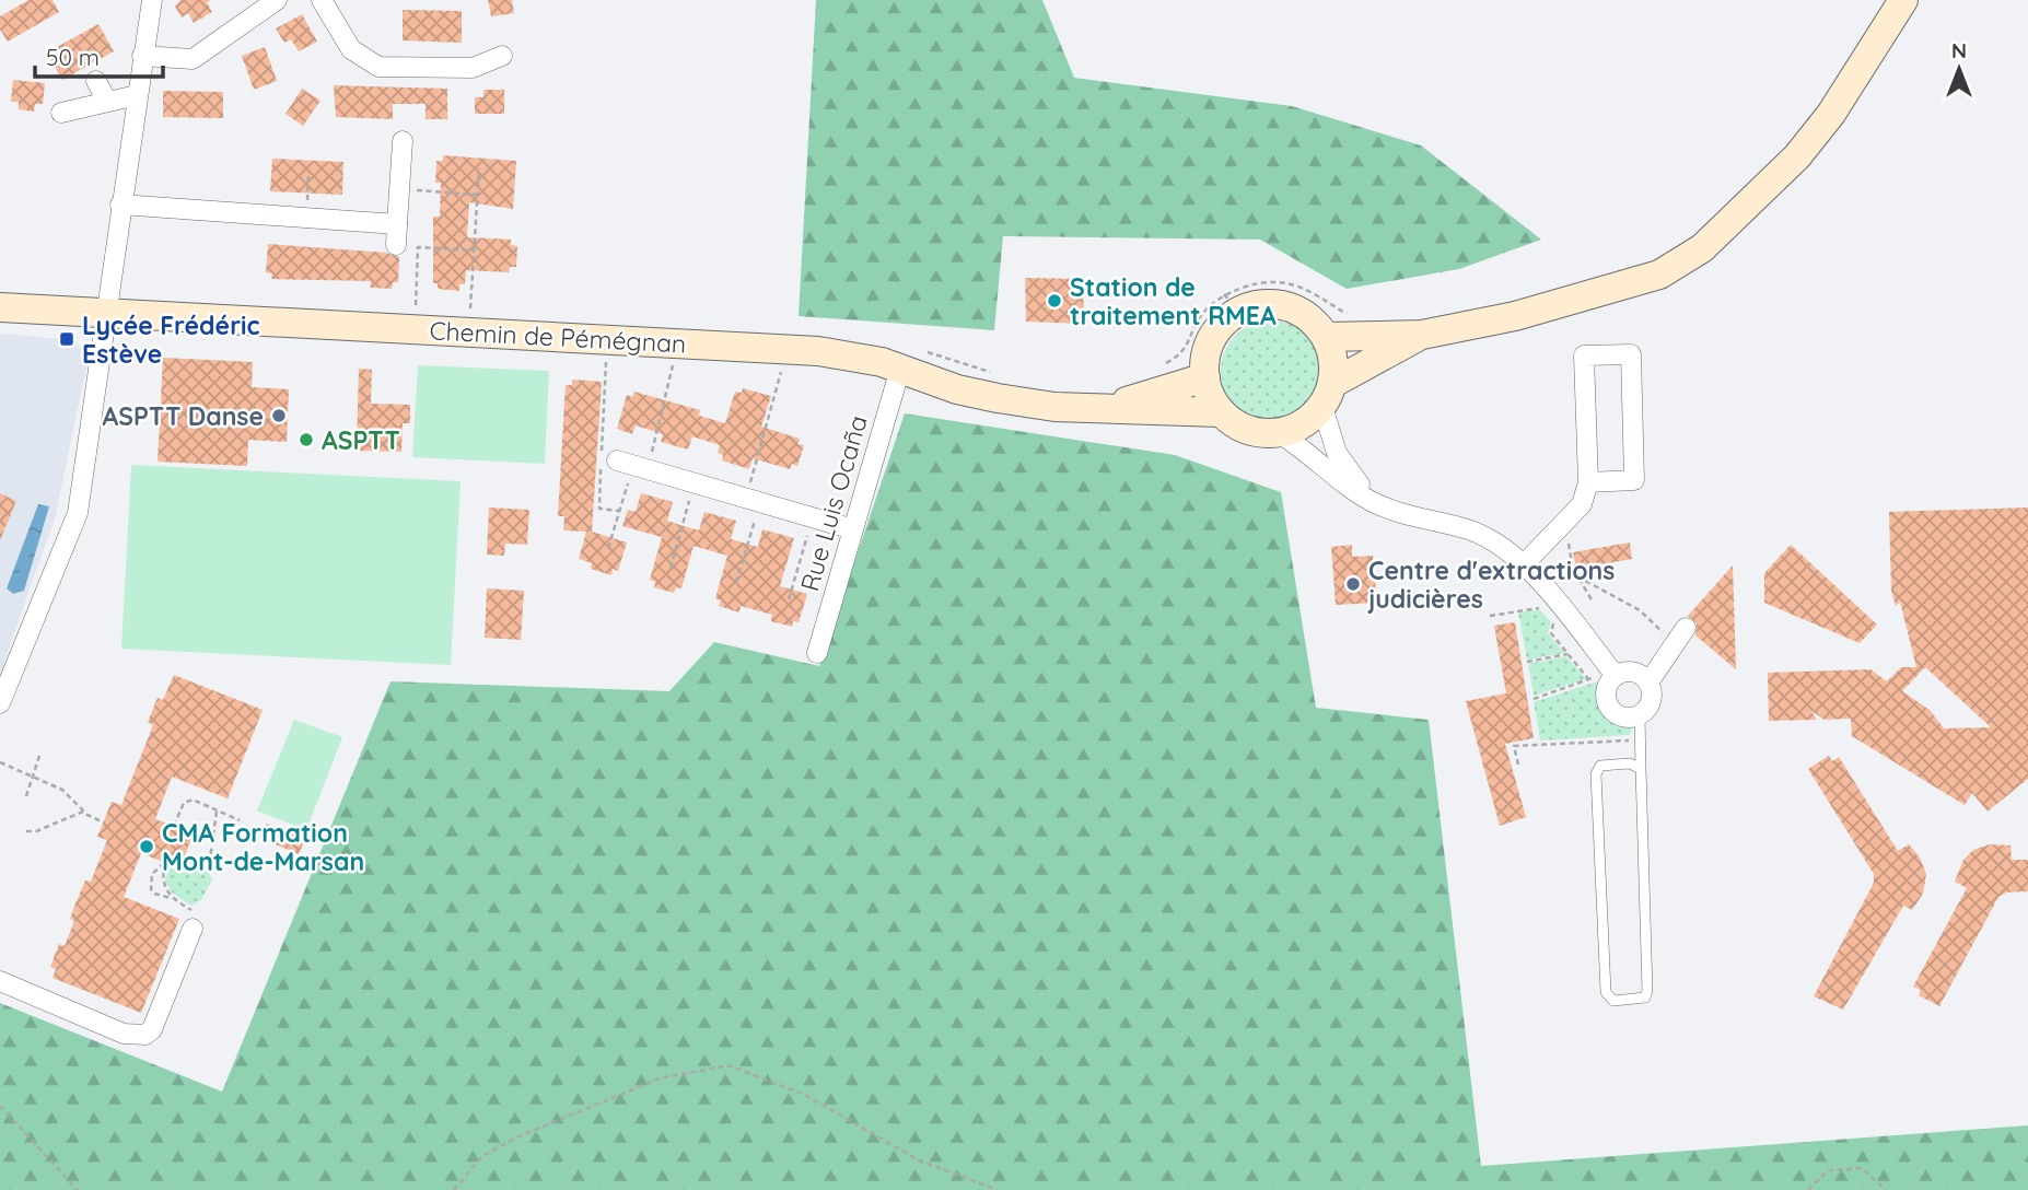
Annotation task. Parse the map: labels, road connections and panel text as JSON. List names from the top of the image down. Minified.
{"streets":{"street":["Chemin de Pémégnan","Rue Luis Ocaña"]},"crossings":[["Chemin de Pémégnan","Rue Luis Ocaña"]],"places":{"other":["Station de traitement RMEA","ASPTT Danse","ASPTT","Centre d'extractions judicières","CMA Formation Mont-de-Marsan"],"transit":["Lycée Frédéric Estève"]},"scale_bar":"50 m","north":"top"}
